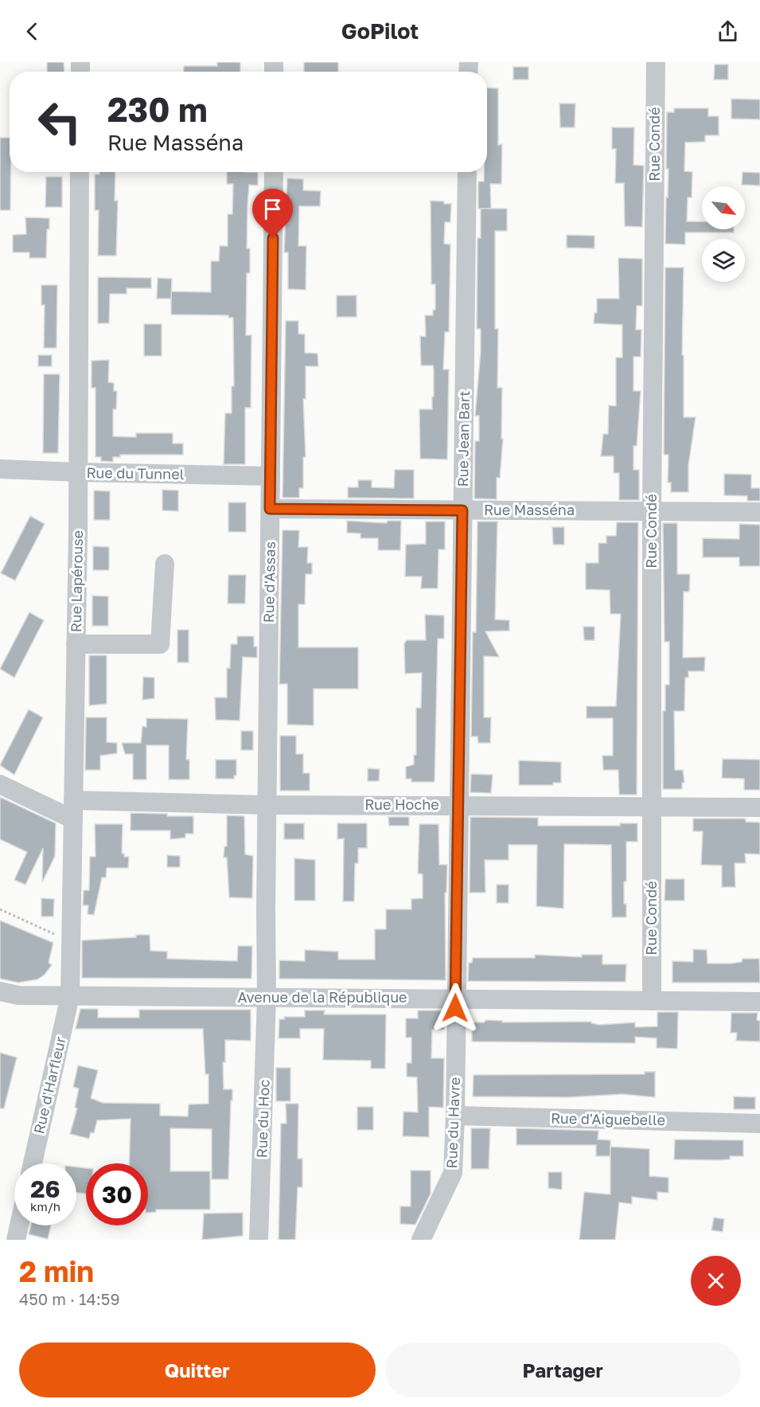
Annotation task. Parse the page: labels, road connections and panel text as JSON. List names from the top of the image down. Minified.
{"streets":{"street":["Rue Condé","Rue Jean Bart","Rue du Tunnel","Rue Masséna","Rue Lapérouse","Rue d'Assas","Rue Hoche","Avenue de la République","Rue d'Harfleur","Rue du Hoc","Rue d'Aiguebelle","Rue du Havre"]},"crossings":[["Rue Condé","Rue Masséna"],["Rue Condé","Rue Hoche"],["Rue Condé","Avenue de la République"],["Rue Jean Bart","Rue Masséna"],["Rue Jean Bart","Rue Hoche"],["Rue Jean Bart","Avenue de la République"],["Rue Jean Bart","Rue du Havre"],["Rue du Tunnel","Rue Lapérouse"],["Rue du Tunnel","Rue d'Assas"],["Rue Masséna","Rue d'Assas"],["Rue Lapérouse","Rue Hoche"],["Rue Lapérouse","Avenue de la République"],["Rue Lapérouse","Rue d'Harfleur"],["Rue d'Assas","Rue Hoche"],["Rue d'Assas","Avenue de la République"],["Rue d'Assas","Rue du Hoc"],["Avenue de la République","Rue d'Harfleur"],["Avenue de la République","Rue du Hoc"],["Avenue de la République","Rue du Havre"],["Rue d'Aiguebelle","Rue du Havre"]],"north":"bottom right","page":{"header":"GoPilot","turn":["230 m","Rue Masséna"],"speed":"26 km/h","limit":"30","heading":["2 min","450 m · 14:59"],"buttons":["Quitter","Partager"]}}
